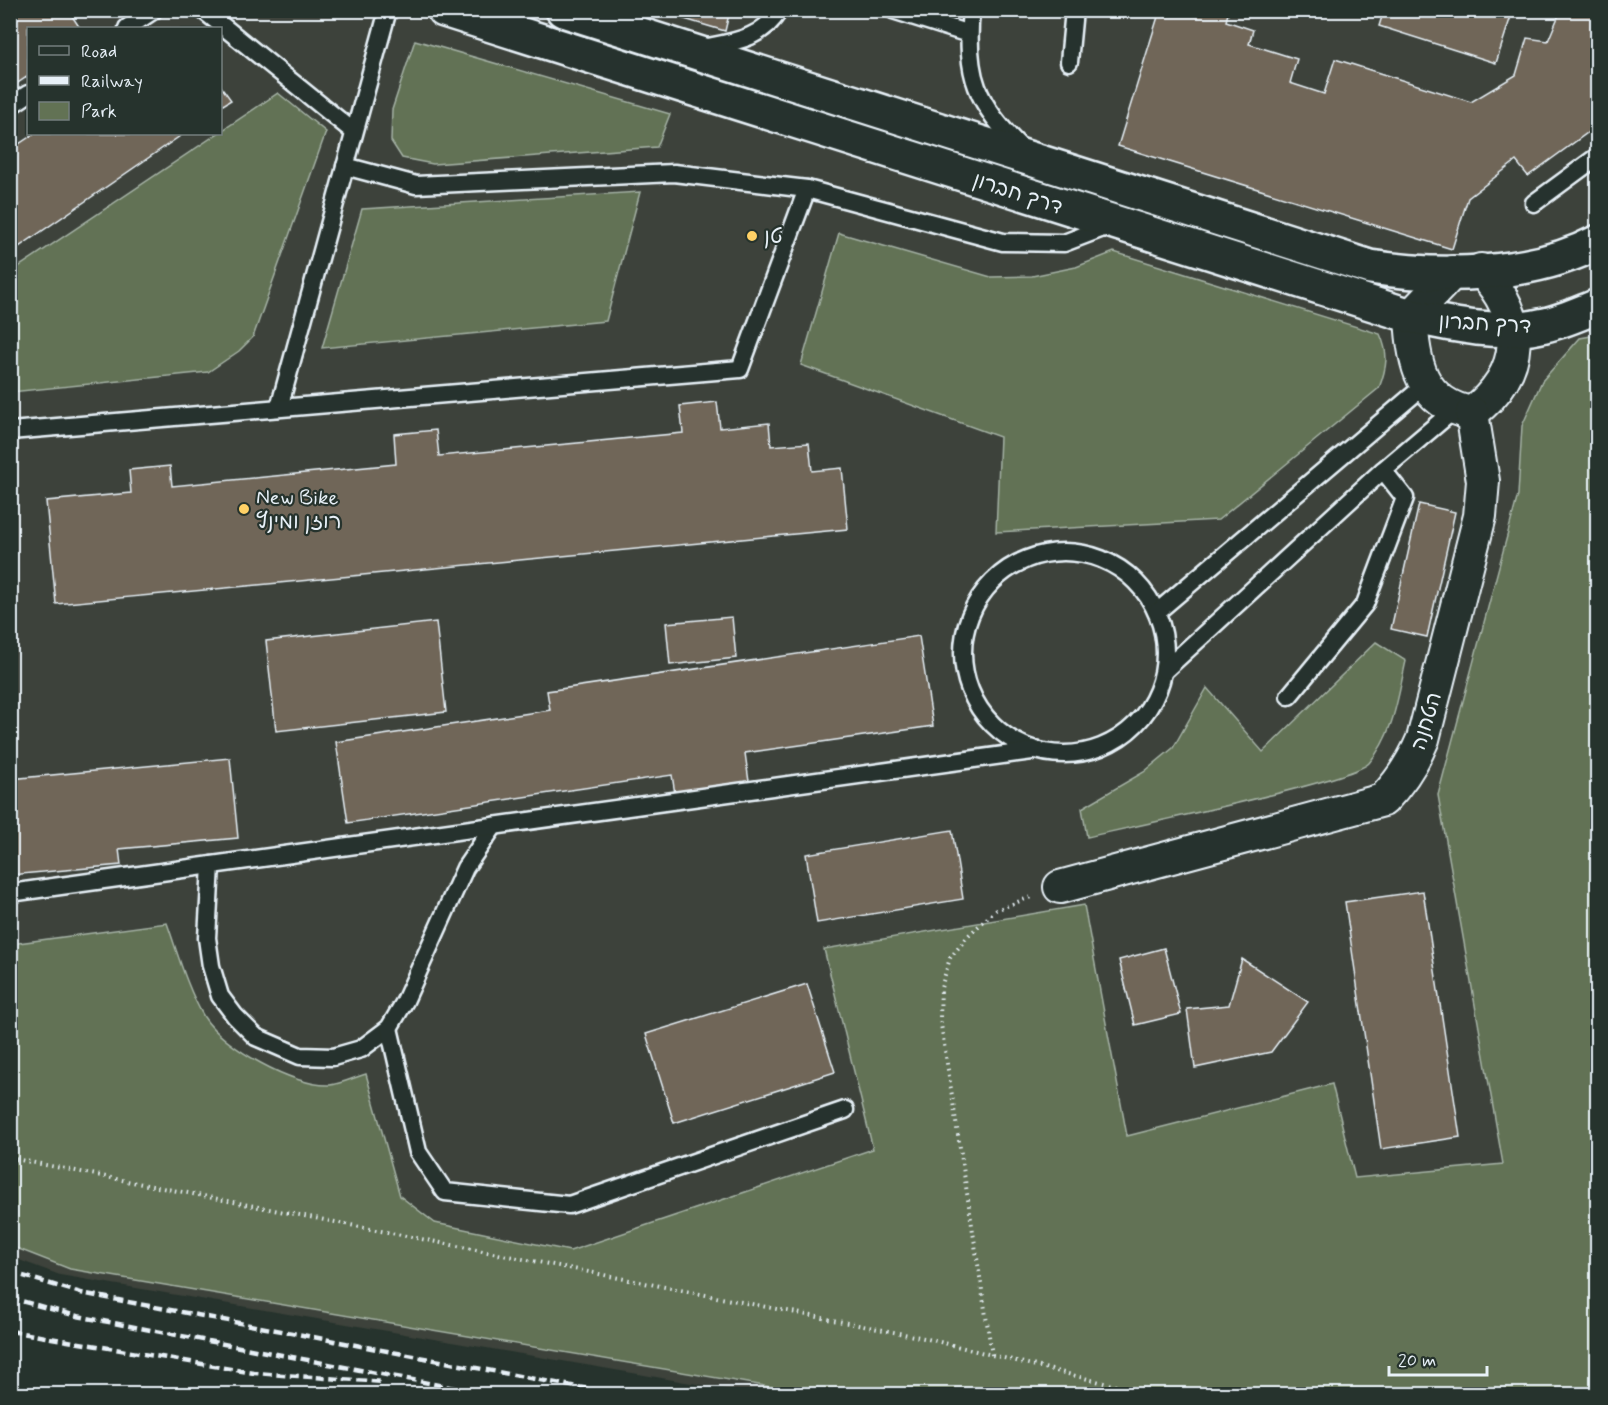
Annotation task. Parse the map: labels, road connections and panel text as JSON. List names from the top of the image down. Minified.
{"streets":{"street":["דרך חברון","הטחנה"]},"places":["טן","New Bike רוזן ומינץ"],"legend":["Road","Railway","Park"],"scale_bar":"20 m"}
